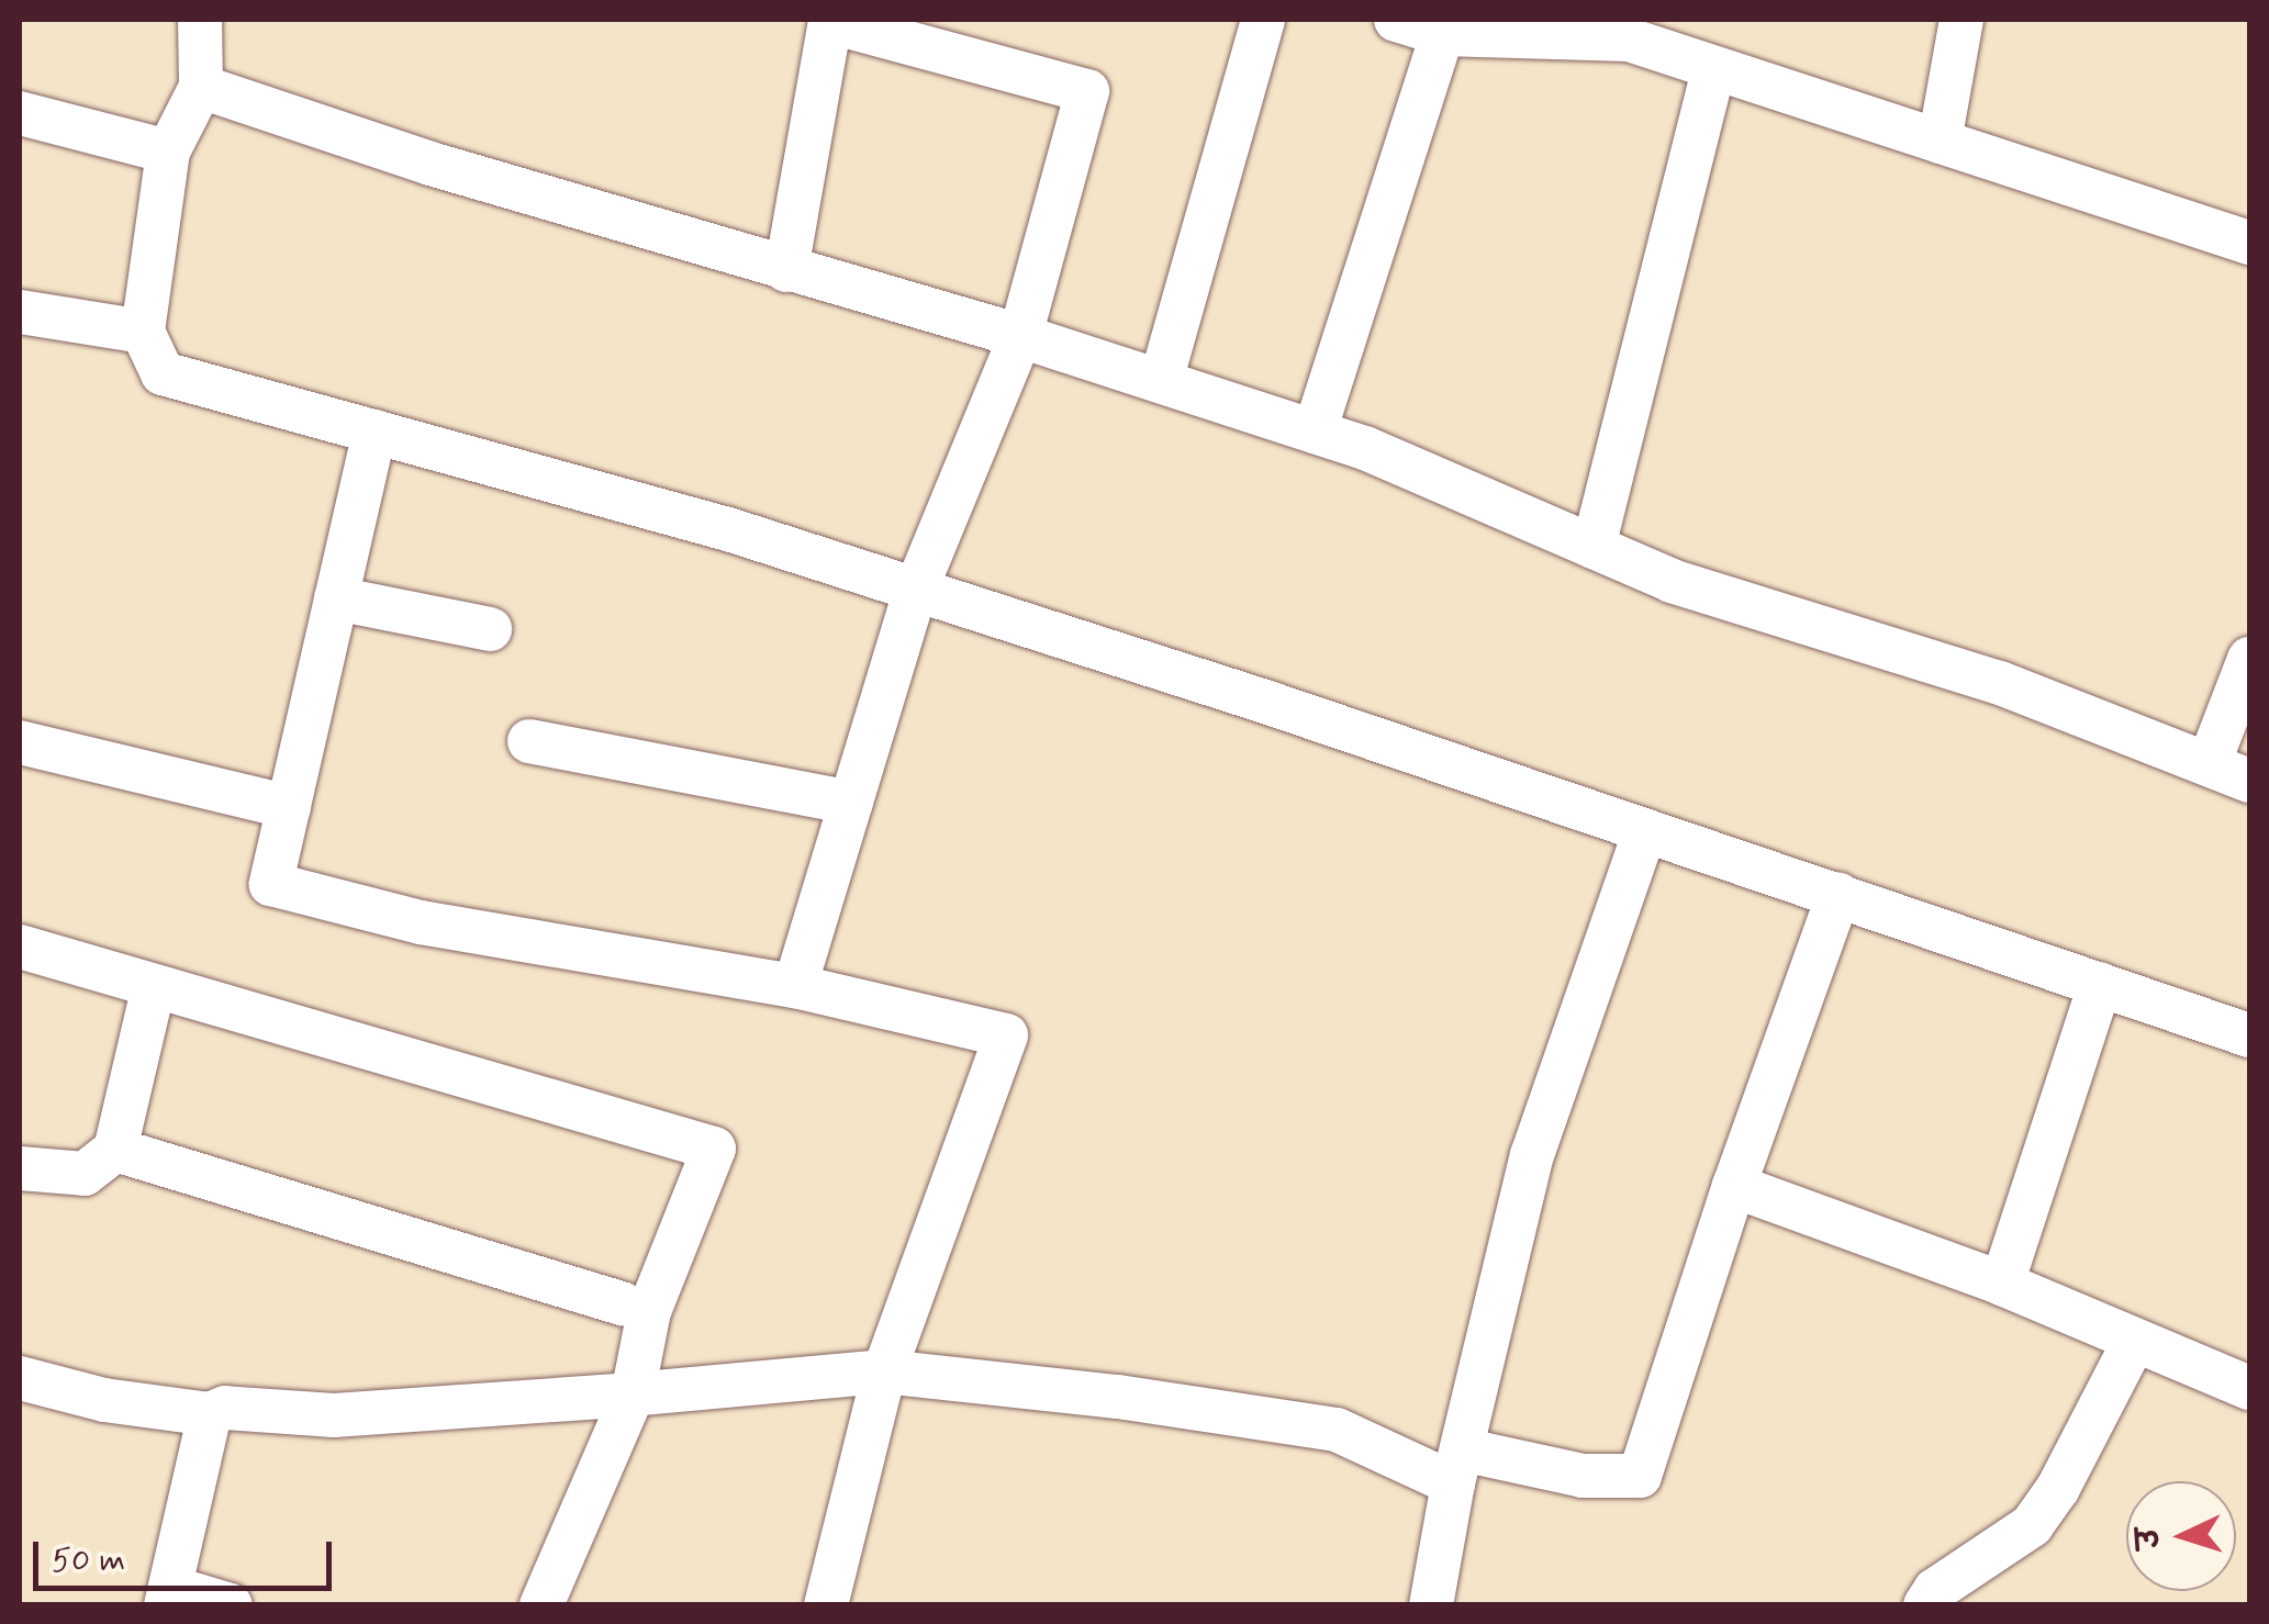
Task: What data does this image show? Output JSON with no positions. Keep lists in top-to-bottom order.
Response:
{
  "scale_bar": "50 m",
  "north": "left"
}
